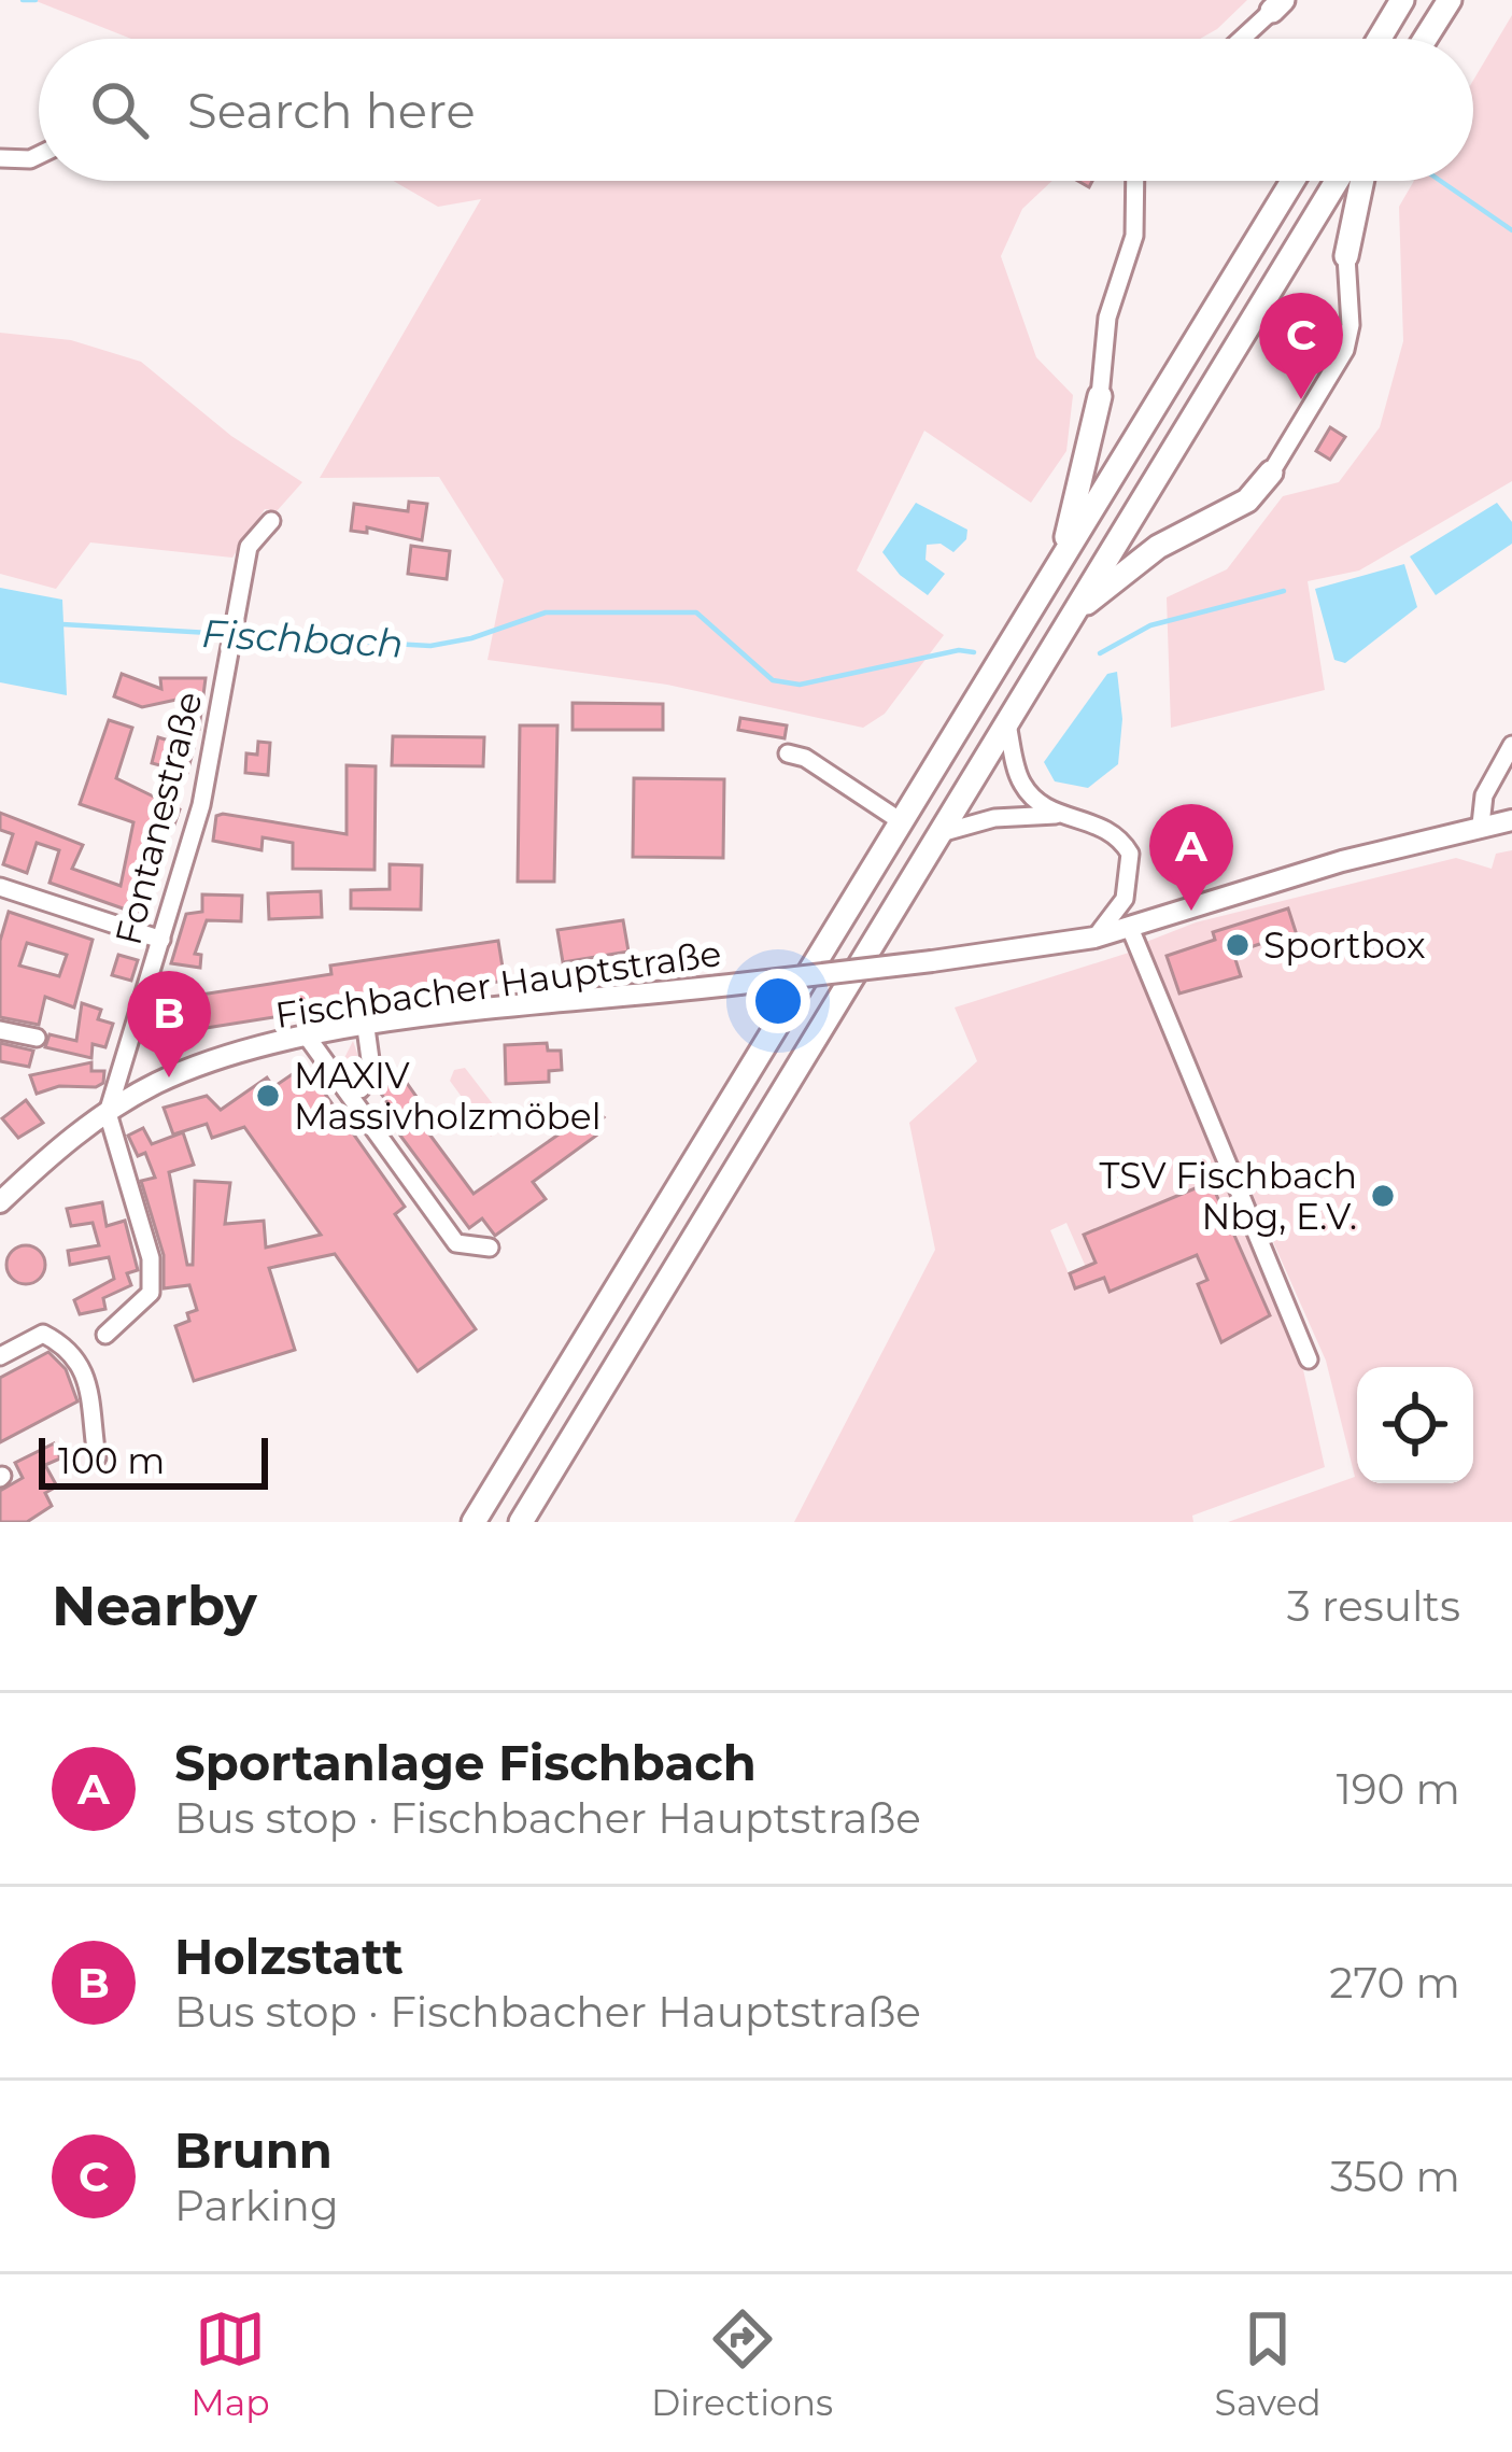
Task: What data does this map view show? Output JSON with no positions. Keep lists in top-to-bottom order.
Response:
{
  "streets": {
    "main road": ["Fischbacher Hauptstraße"],
    "street": ["Fontanestraße"]
  },
  "crossings": [
    ["Fontanestraße", "Fischbacher Hauptstraße"]
  ],
  "water": ["Fischbach"],
  "places": ["Sportbox", "MAXIV Massivholzmöbel", "TSV Fischbach Nbg, E.V."],
  "scale_bar": "100 m",
  "page": {
    "search": "Search here",
    "pins": ["C", "A", "B"],
    "scale": "100 m",
    "heading": ["Nearby", "3 results"],
    "list": [
      {
        "mark": "A",
        "name": "Sportanlage Fischbach",
        "note": "Bus stop · Fischbacher Hauptstraße",
        "value": "190 m"
      },
      {
        "mark": "B",
        "name": "Holzstatt",
        "note": "Bus stop · Fischbacher Hauptstraße",
        "value": "270 m"
      },
      {
        "mark": "C",
        "name": "Brunn",
        "note": "Parking",
        "value": "350 m"
      }
    ],
    "nav": ["Map", "Directions", "Saved"]
  }
}
